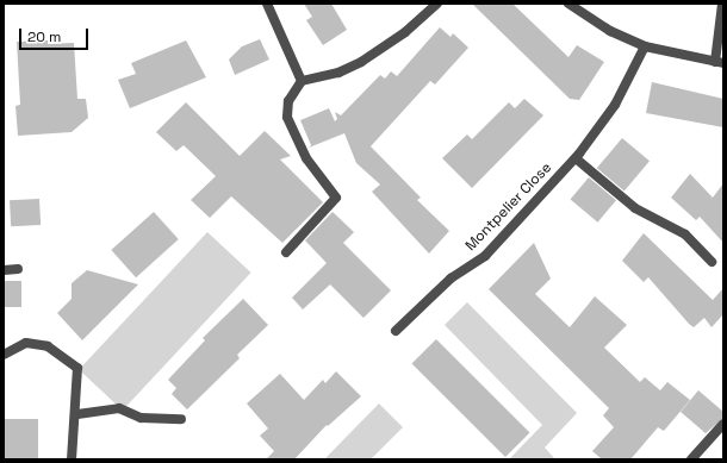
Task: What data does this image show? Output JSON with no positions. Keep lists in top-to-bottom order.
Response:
{
  "streets": {
    "street": ["Montpelier Close"]
  },
  "scale_bar": "20 m"
}
